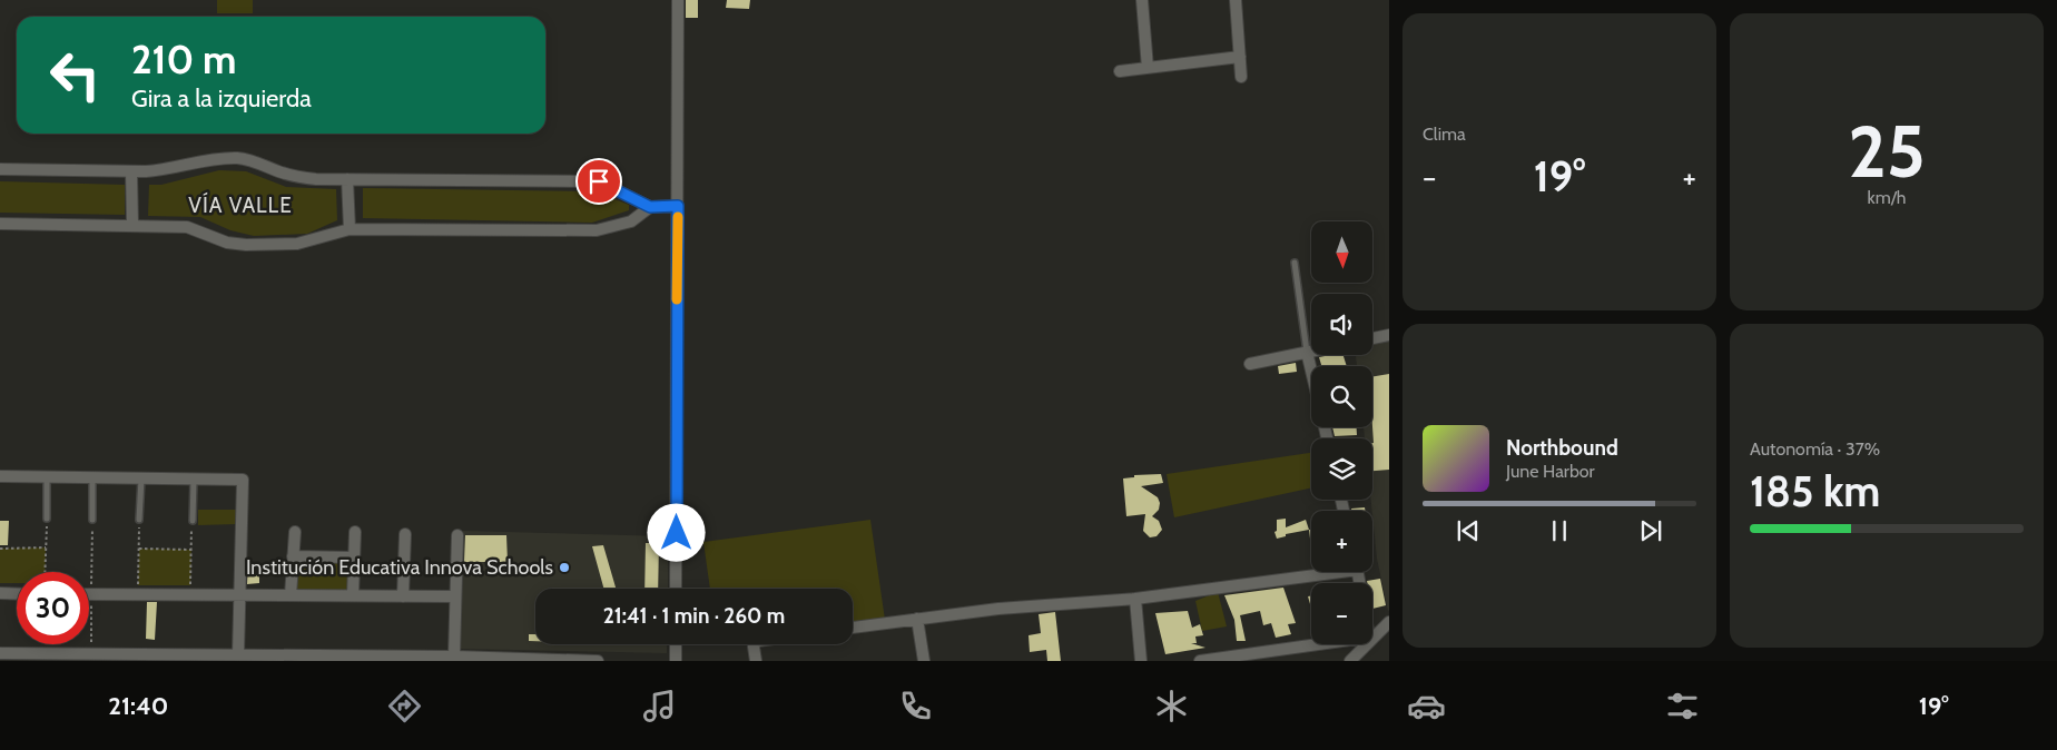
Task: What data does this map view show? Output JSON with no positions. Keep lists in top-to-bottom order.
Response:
{
  "districts": ["VÍA VALLE"],
  "places": ["Institución Educativa Innova Schools"],
  "north": "bottom",
  "page": {
    "tile": [
      "Clima",
      ["25", "km/h"],
      ["Autonomía · 37%", "185 km"]
    ],
    "turn": ["210 m", "Gira a la izquierda"],
    "heat": ["−", "19°", "+"],
    "map_buttons": ["+", "−"],
    "song": ["Northbound", "June Harbor"],
    "limit": "30",
    "trip": "21:41 · 1 min · 260 m",
    "tabs": ["21:40", "19°"]
  }
}
